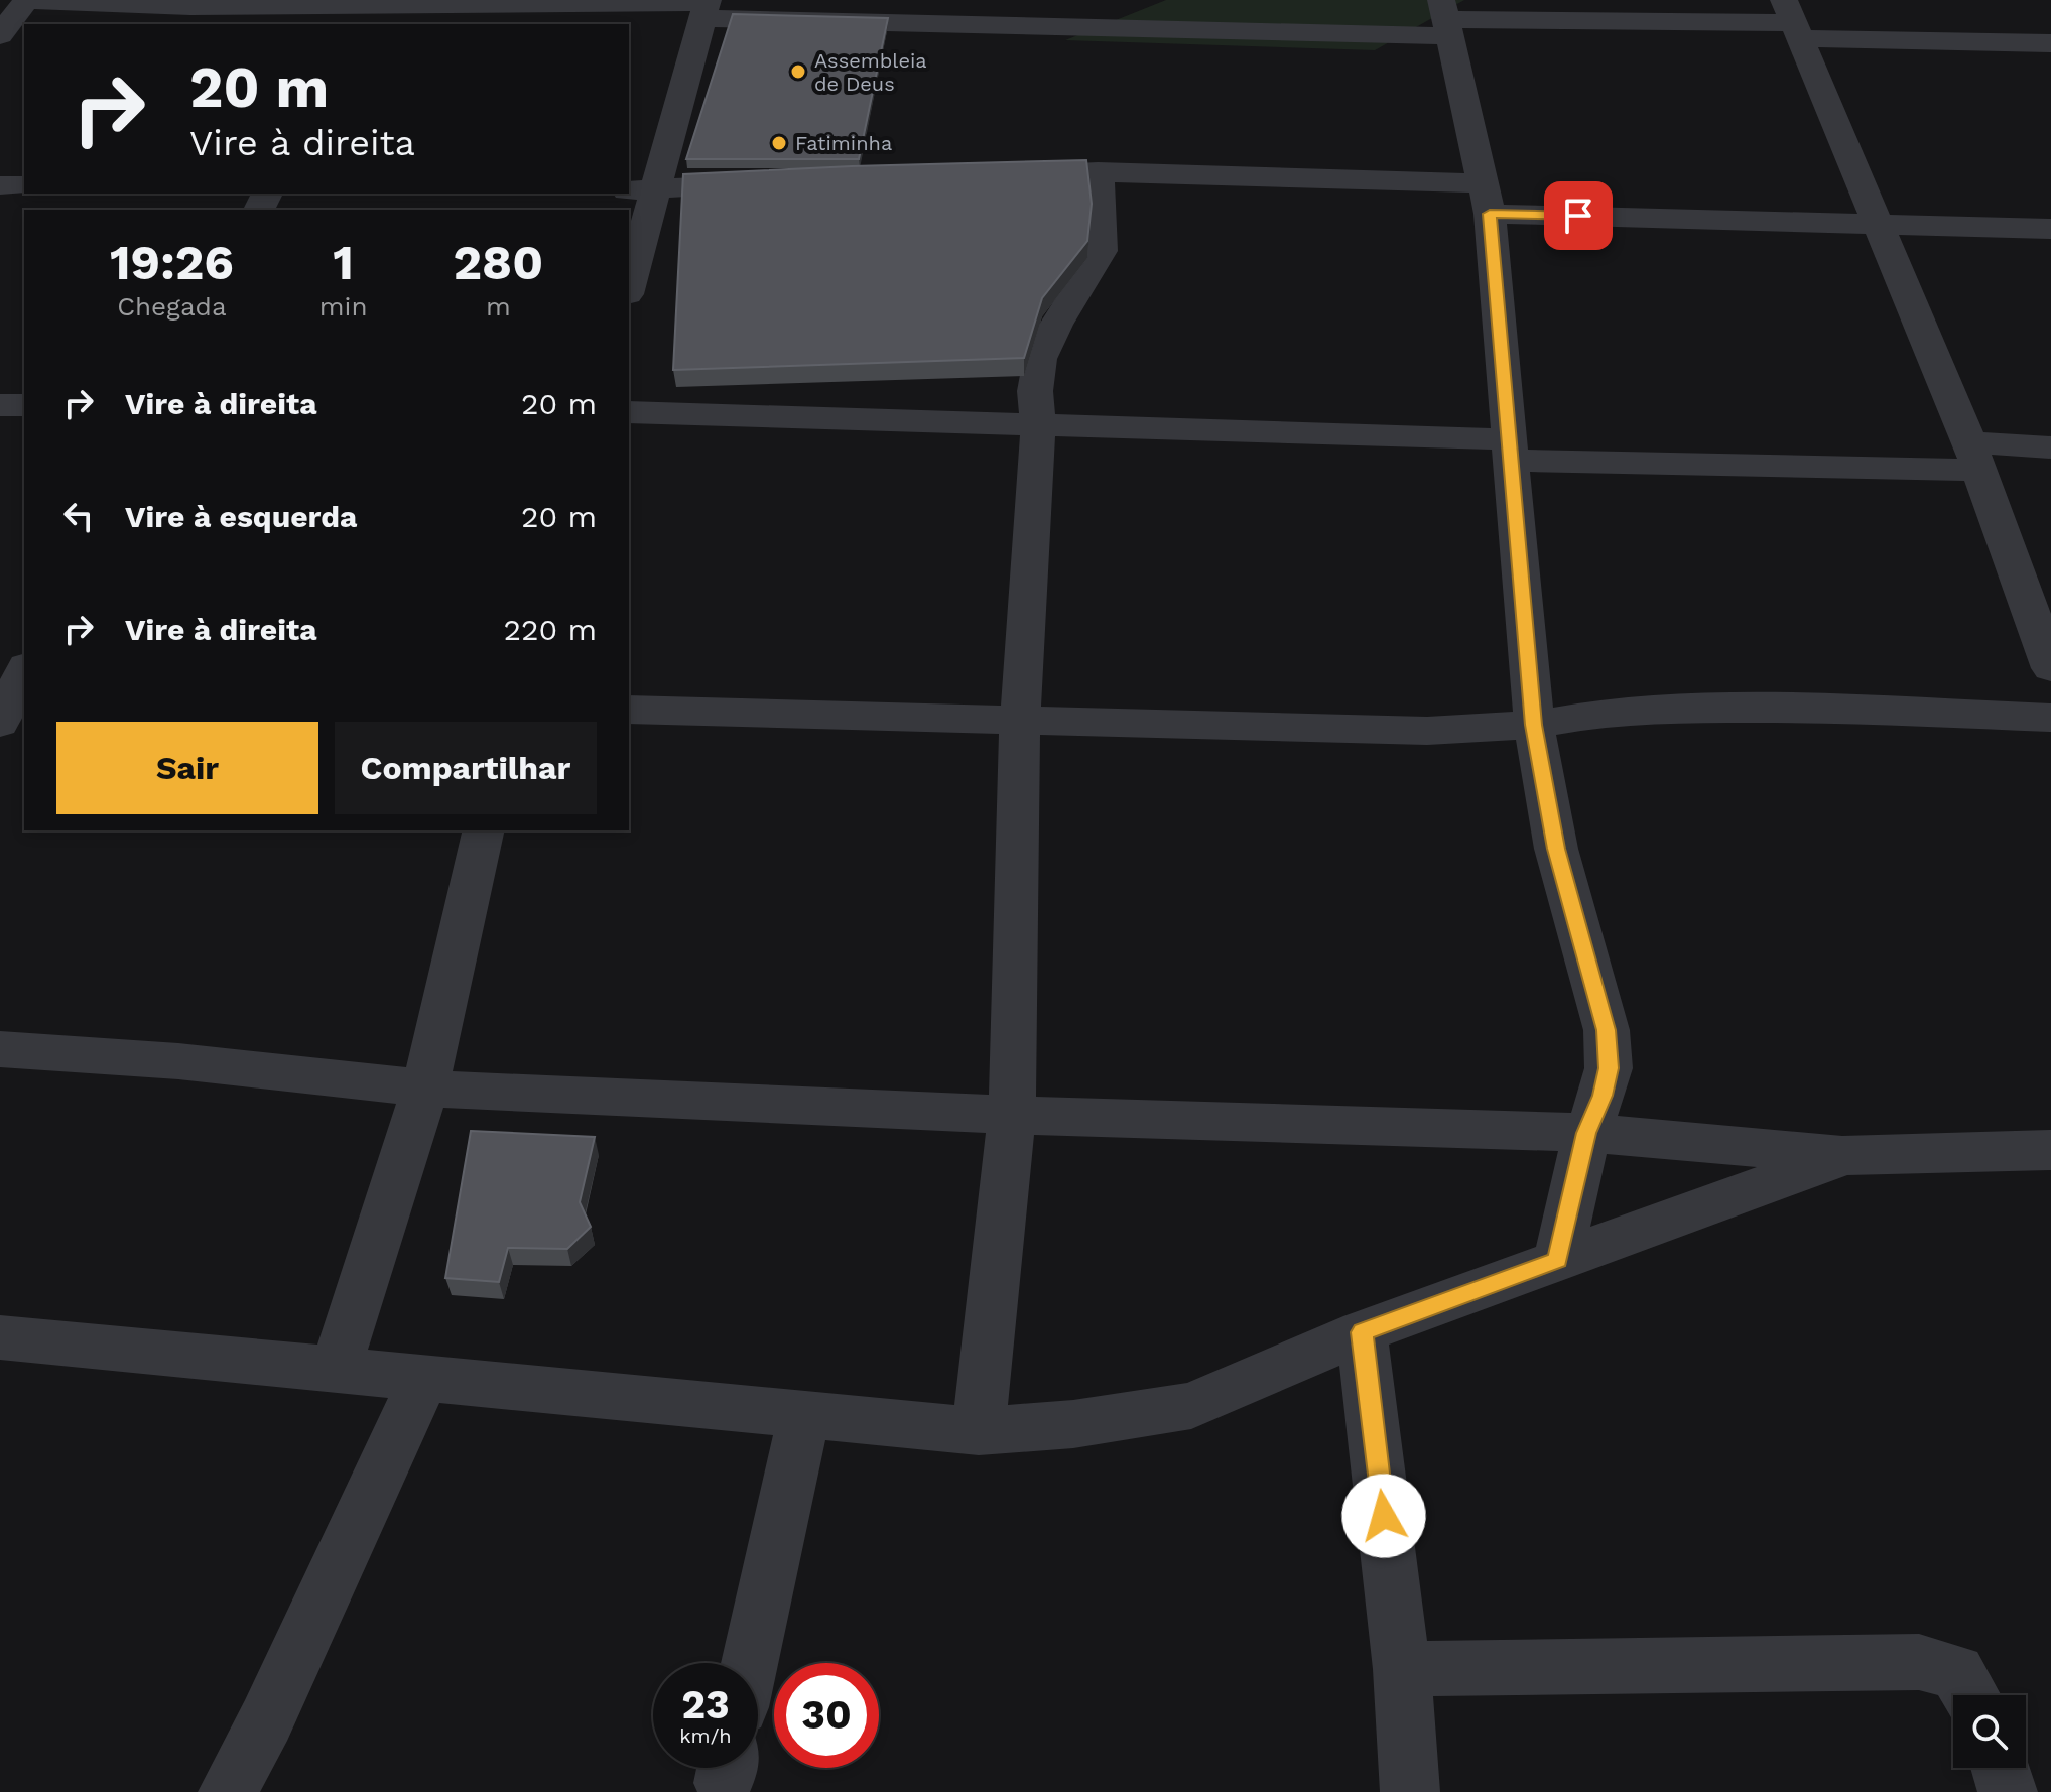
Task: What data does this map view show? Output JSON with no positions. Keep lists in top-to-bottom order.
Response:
{
  "places": ["Assembleia de Deus", "Fatiminha"],
  "page": {
    "turn": ["20 m", "Vire à direita"],
    "eta": [
      "19:26",
      "Chegada",
      "1",
      "min",
      "280",
      "m"
    ],
    "list": [
      {
        "name": "Vire à direita",
        "value": "20 m"
      },
      {
        "name": "Vire à esquerda",
        "value": "20 m"
      },
      {
        "name": "Vire à direita",
        "value": "220 m"
      }
    ],
    "buttons": ["Sair", "Compartilhar"],
    "speed": "23 km/h",
    "limit": "30"
  }
}
